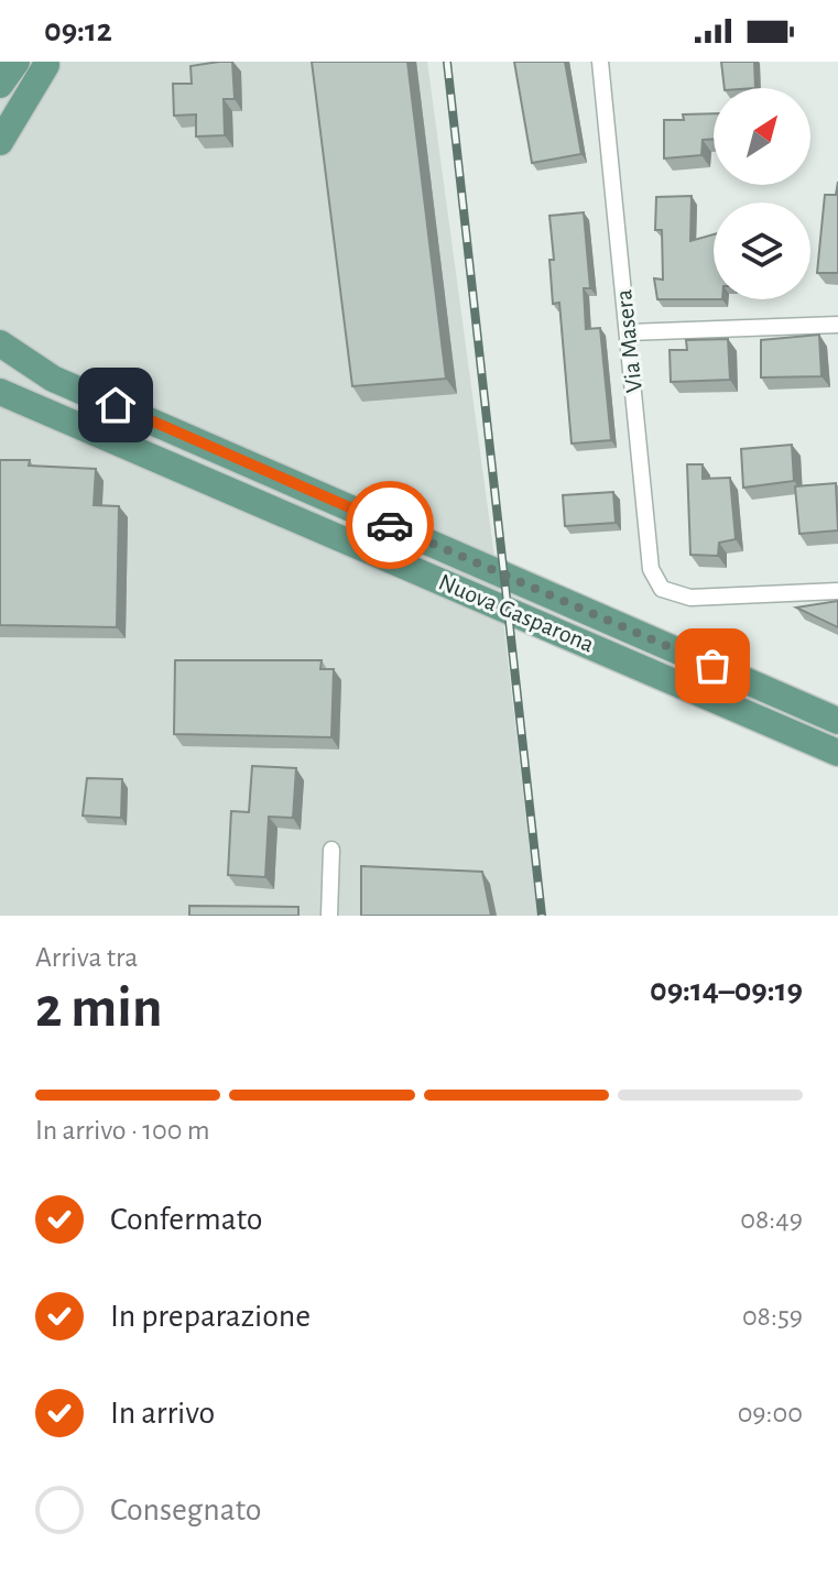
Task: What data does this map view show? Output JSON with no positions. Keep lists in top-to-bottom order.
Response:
{
  "streets": {
    "main road": ["Nuova Gasparona"],
    "street": ["Via Masera"]
  },
  "north": "top right",
  "page": {
    "status": "09:12",
    "heading": ["2 min", "Arriva tra", "09:14–09:19"],
    "bar": "In arrivo · 100 m",
    "list": [
      ["Confermato", "08:49"],
      ["In preparazione", "08:59"],
      ["In arrivo", "09:00"],
      "Consegnato"
    ]
  }
}
